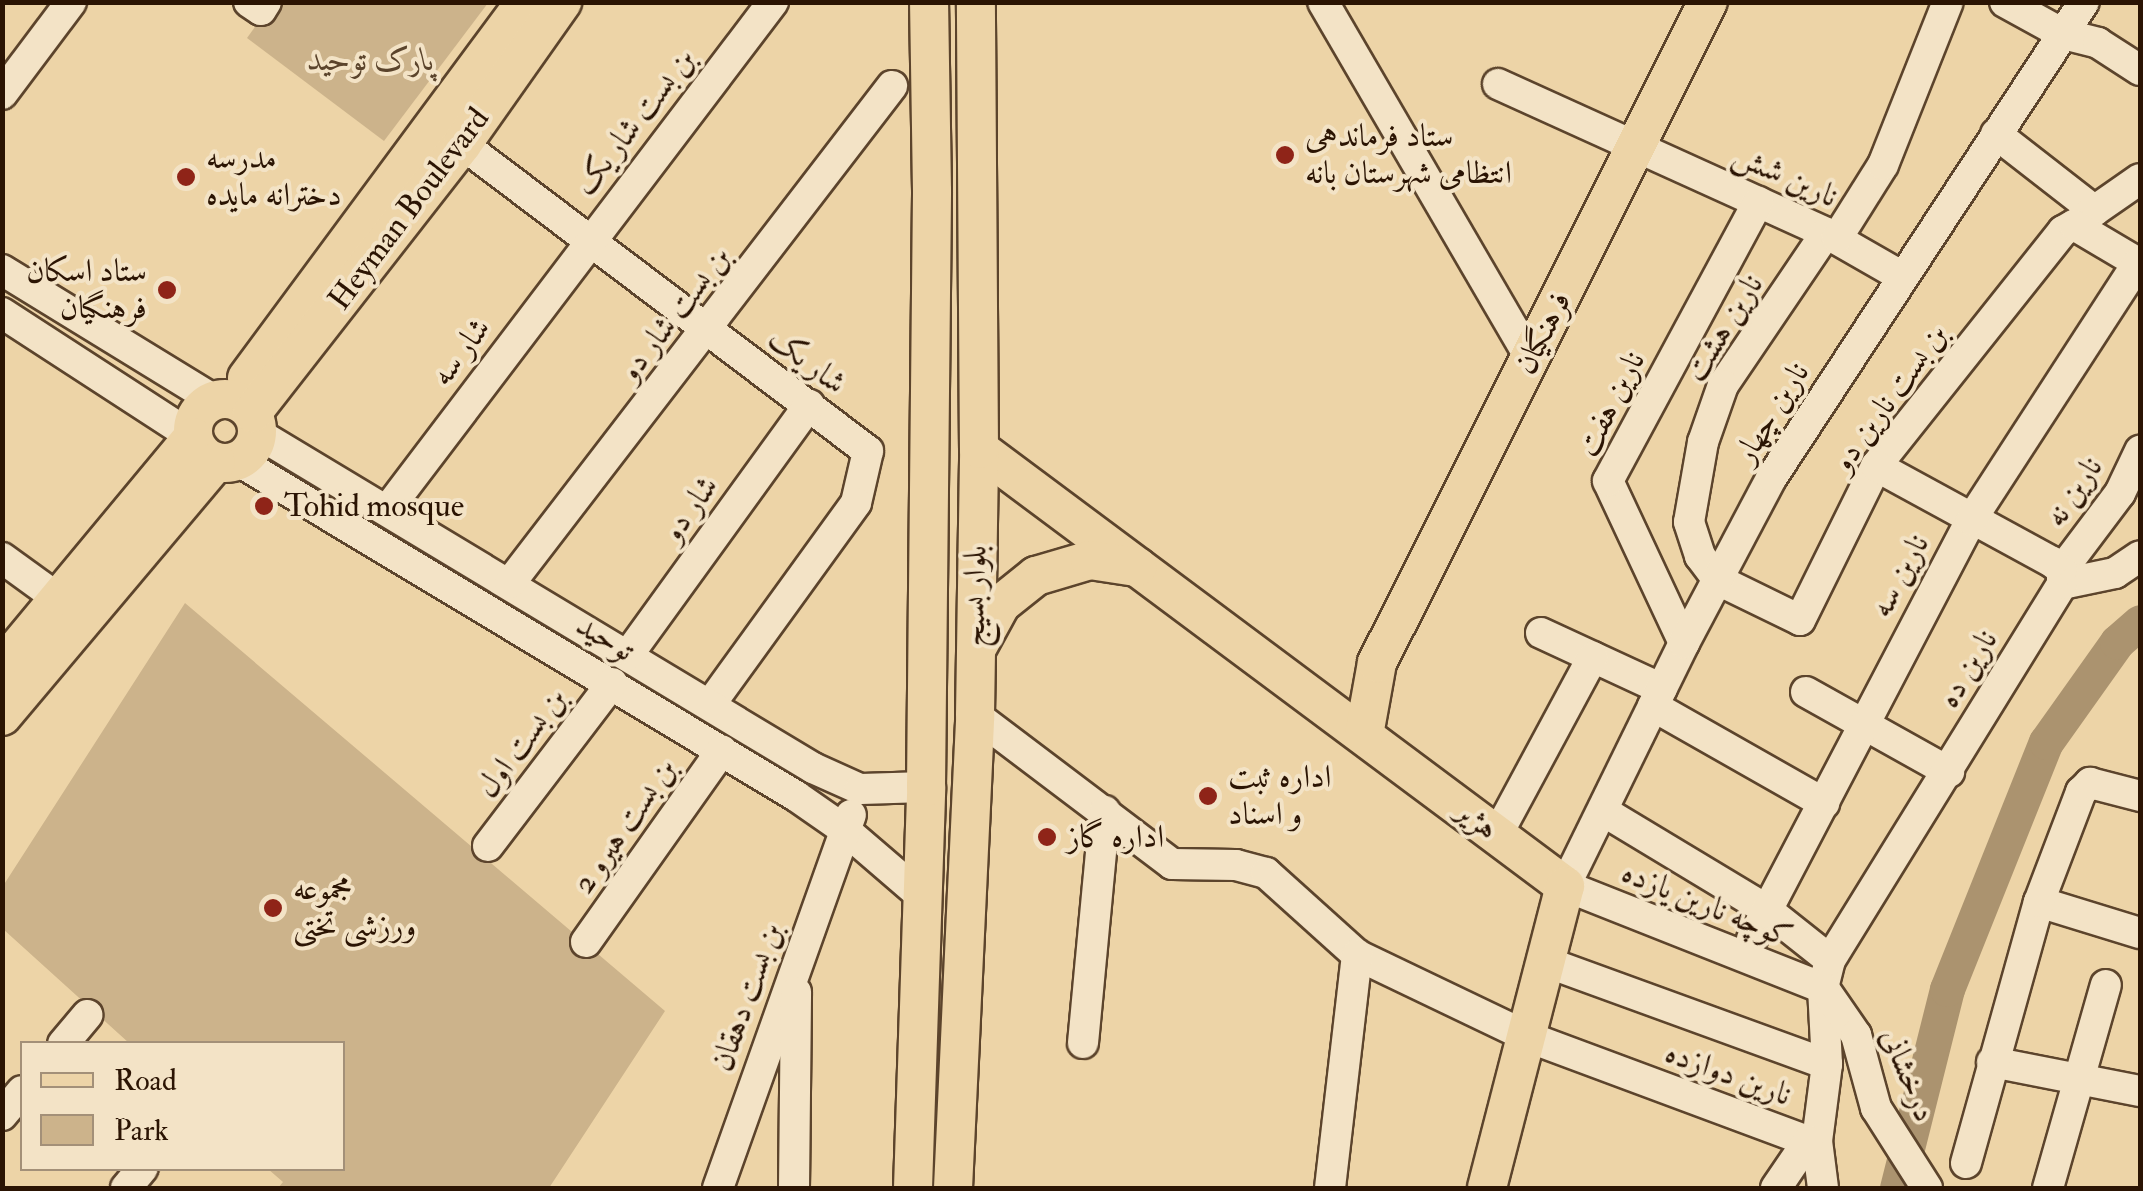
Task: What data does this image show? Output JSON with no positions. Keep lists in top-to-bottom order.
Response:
{
  "streets": {
    "main road": [
      "Heyman Boulevard",
      "فرهنگیان",
      "بلوار بسیج",
      "هژیر"
    ],
    "street": [
      "بن بست شار یک",
      "نارین شش",
      "بن بست شار دو",
      "نارین هشت",
      "شار سه",
      "شار یک",
      "بن بست نارین دو",
      "نارین هفت",
      "نارین چهار",
      "نارین نه",
      "شار دو",
      "نارین سه",
      "توحید",
      "نارین ده",
      "بن بست اول",
      "بن بست هیرو 2",
      "کوچه نارین یازده",
      "بن بست دهقان",
      "نارین دوازده",
      "درخشانی"
    ]
  },
  "crossings": [
    ["بن بست شار یک", "شار سه"],
    ["بن بست شار یک", "شار یک"],
    ["نارین شش", "نارین هشت"],
    ["نارین شش", "فرهنگیان"],
    ["نارین شش", "نارین هفت"],
    ["نارین شش", "نارین چهار"],
    ["Heyman Boulevard", "شار یک"],
    ["Heyman Boulevard", "توحید"],
    ["بن بست شار دو", "شار یک"],
    ["بن بست شار دو", "توحید"],
    ["نارین هشت", "بن بست نارین دو"],
    ["نارین هشت", "نارین چهار"],
    ["فرهنگیان", "هژیر"],
    ["شار سه", "شار یک"],
    ["شار سه", "توحید"],
    ["شار یک", "شار دو"],
    ["شار یک", "توحید"],
    ["بن بست نارین دو", "نارین چهار"],
    ["نارین هفت", "نارین چهار"],
    ["نارین چهار", "هژیر"],
    ["نارین چهار", "کوچه نارین یازده"],
    ["نارین چهار", "درخشانی"],
    ["نارین نه", "نارین ده"],
    ["شار دو", "توحید"],
    ["نارین سه", "درخشانی"],
    ["بلوار بسیج", "توحید"],
    ["بلوار بسیج", "هژیر"],
    ["بلوار بسیج", "نارین دوازده"],
    ["توحید", "بن بست اول"],
    ["توحید", "بن بست هیرو 2"],
    ["توحید", "بن بست دهقان"],
    ["نارین ده", "کوچه نارین یازده"],
    ["نارین ده", "نارین دوازده"],
    ["نارین ده", "درخشانی"],
    ["هژیر", "کوچه نارین یازده"],
    ["کوچه نارین یازده", "نارین دوازده"],
    ["کوچه نارین یازده", "درخشانی"],
    ["نارین دوازده", "درخشانی"]
  ],
  "parks": ["پارک توحید"],
  "places": [
    "ستاد فرماندهی انتظامی شهرستان بانه",
    "مدرسه دخترانه مایده",
    "ستاد اسکان فرهنگیان",
    "Tohid mosque",
    "اداره ثبت و اسناد",
    "اداره گاز",
    "مجموعه ورزشی تختی"
  ],
  "legend": ["Road", "Park"]
}
